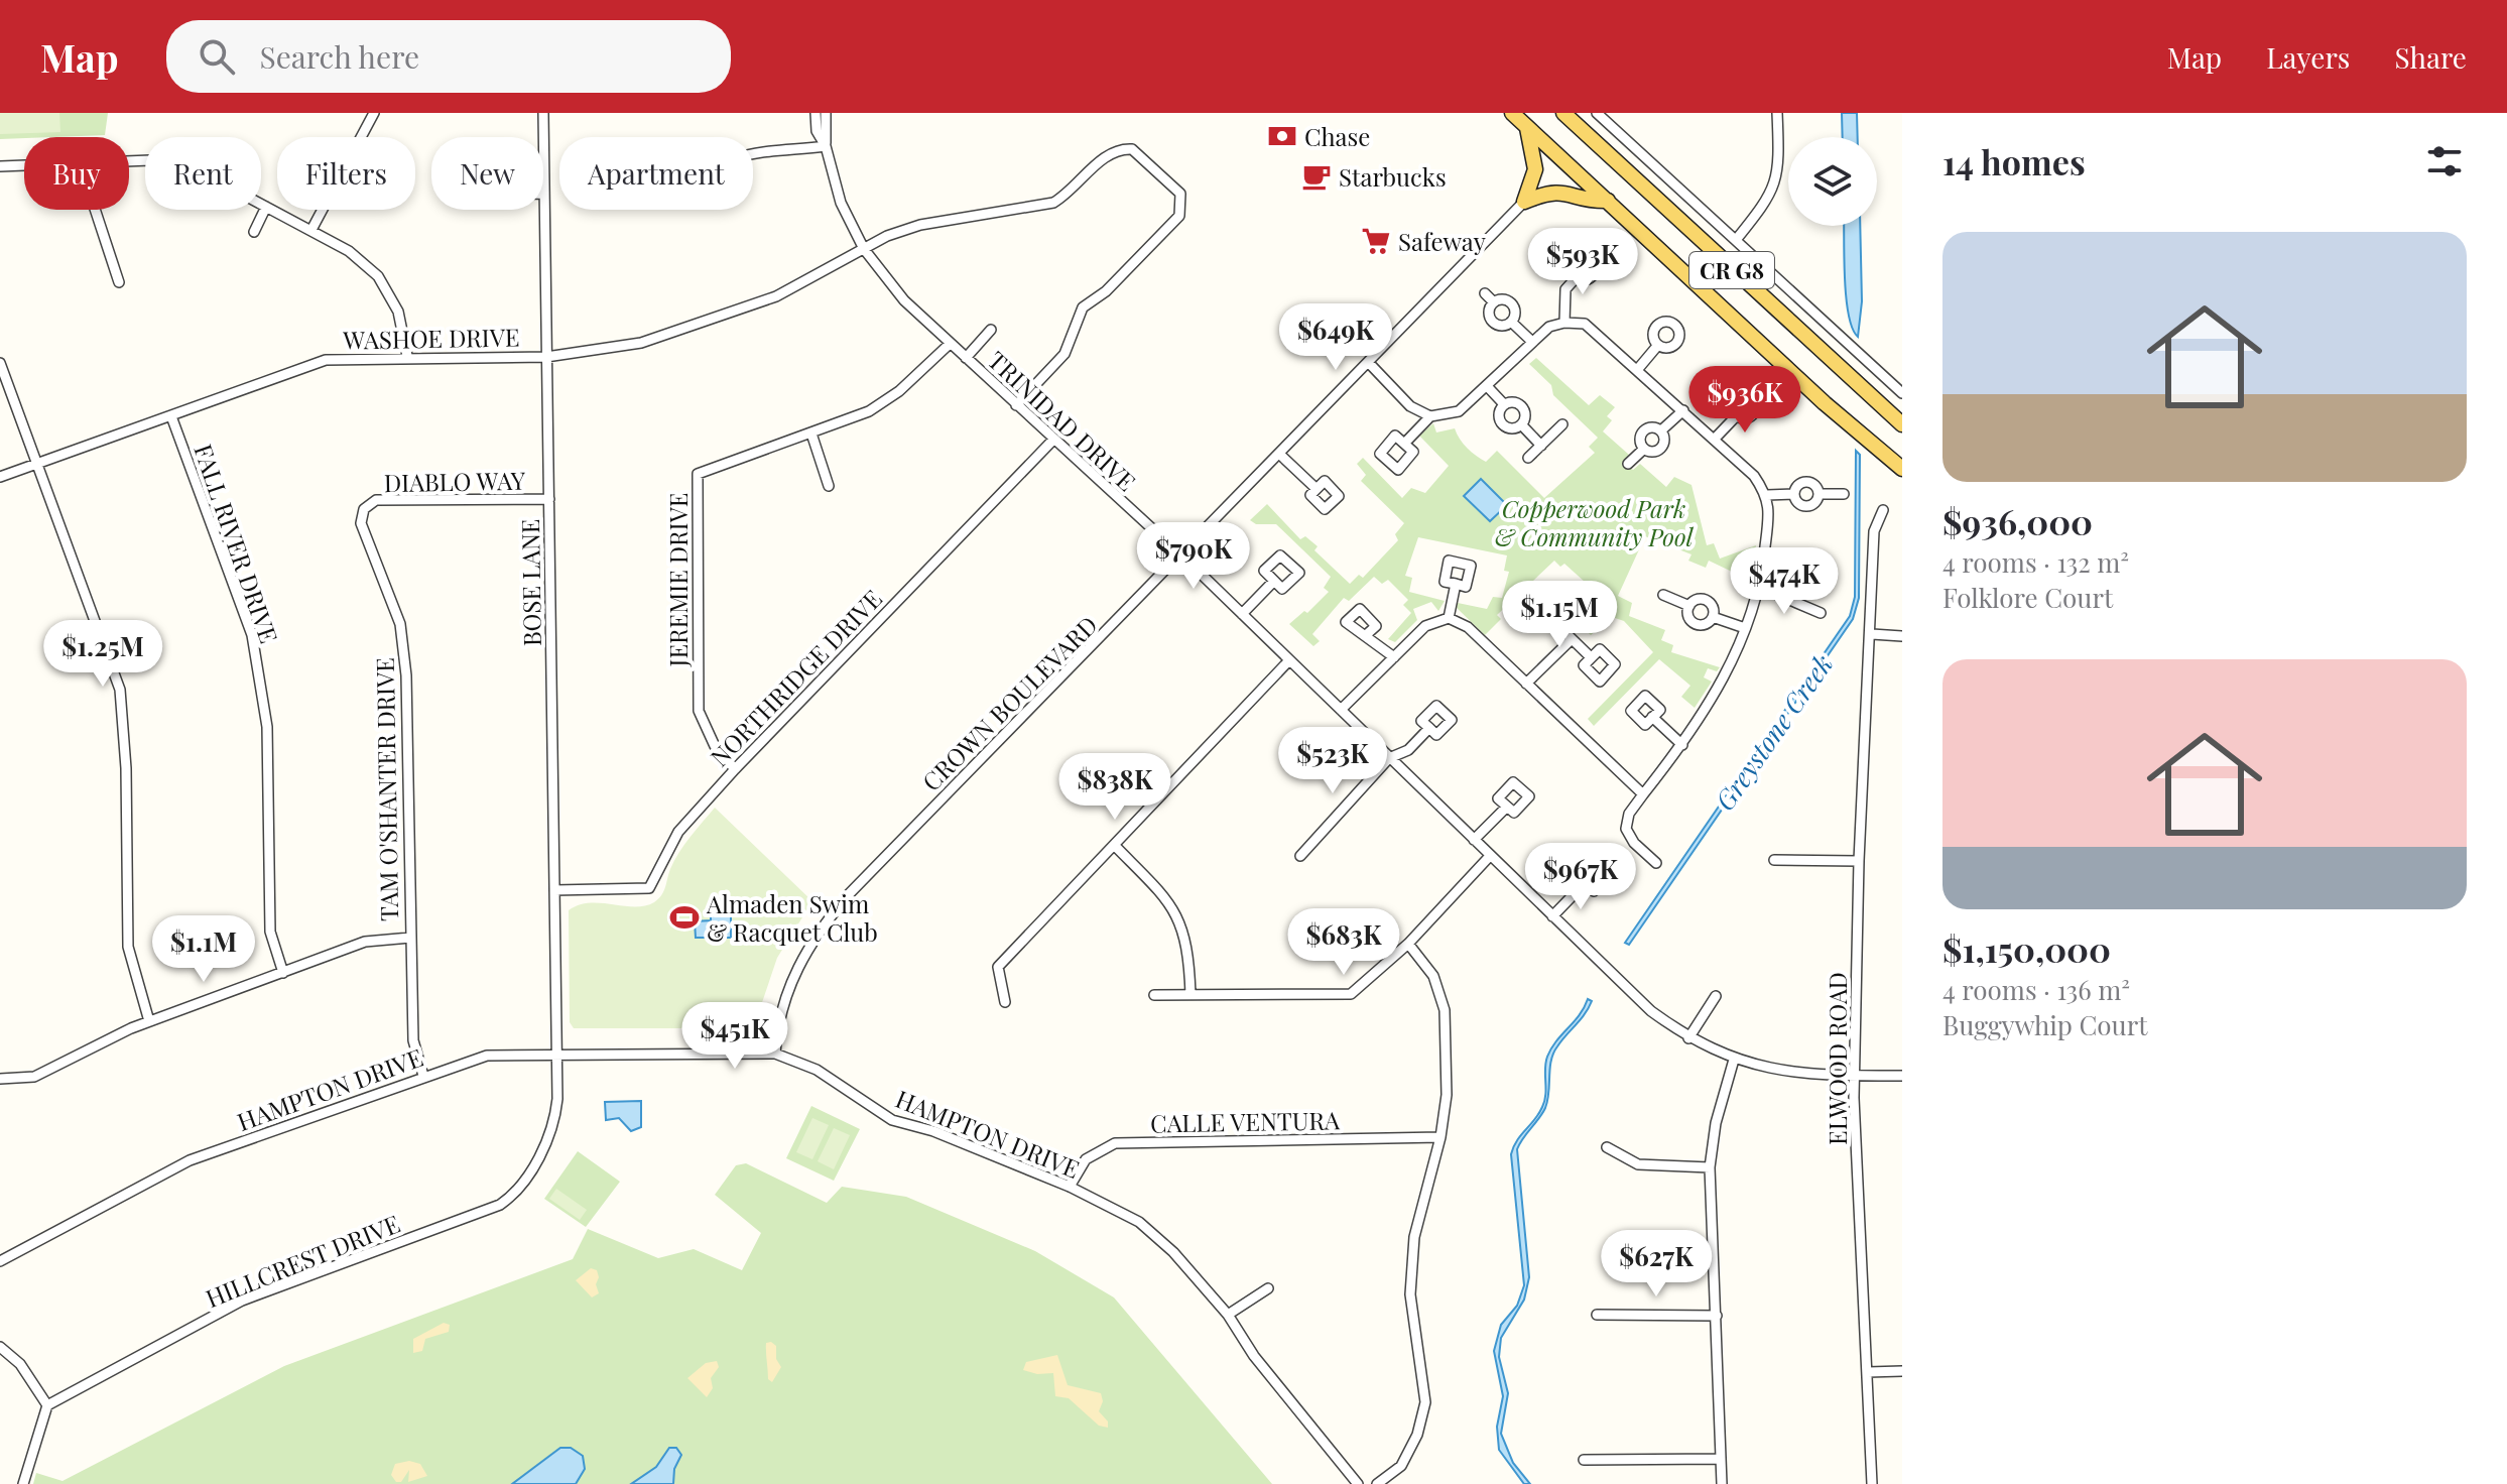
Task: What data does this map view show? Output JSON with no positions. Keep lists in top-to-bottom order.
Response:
{
  "streets": {
    "main road": ["CR G8"],
    "street": [
      "WASHOE DRIVE",
      "TRINIDAD DRIVE",
      "DIABLO WAY",
      "FALL RIVER DRIVE",
      "JEREMIE DRIVE",
      "BOSE LANE",
      "NORTHRIDGE DRIVE",
      "CROWN BOULEVARD",
      "TAM O'SHANTER DRIVE",
      "ELWOOD ROAD",
      "HAMPTON DRIVE",
      "CALLE VENTURA",
      "HILLCREST DRIVE"
    ]
  },
  "crossings": [
    ["WASHOE DRIVE", "TRINIDAD DRIVE"],
    ["WASHOE DRIVE", "FALL RIVER DRIVE"],
    ["WASHOE DRIVE", "BOSE LANE"],
    ["TRINIDAD DRIVE", "JEREMIE DRIVE"],
    ["TRINIDAD DRIVE", "NORTHRIDGE DRIVE"],
    ["TRINIDAD DRIVE", "CROWN BOULEVARD"],
    ["TRINIDAD DRIVE", "ELWOOD ROAD"],
    ["DIABLO WAY", "BOSE LANE"],
    ["DIABLO WAY", "TAM O'SHANTER DRIVE"],
    ["JEREMIE DRIVE", "NORTHRIDGE DRIVE"],
    ["BOSE LANE", "NORTHRIDGE DRIVE"],
    ["BOSE LANE", "HAMPTON DRIVE"],
    ["BOSE LANE", "HILLCREST DRIVE"],
    ["CROWN BOULEVARD", "HAMPTON DRIVE"],
    ["TAM O'SHANTER DRIVE", "HAMPTON DRIVE"],
    ["HAMPTON DRIVE", "CALLE VENTURA"],
    ["HAMPTON DRIVE", "HILLCREST DRIVE"]
  ],
  "water": ["Greystone Creek"],
  "parks": ["Copperwood Park & Community Pool"],
  "places": {
    "bank": ["Chase"],
    "cafe": ["Starbucks"],
    "supermarket": ["Safeway"],
    "sports": ["Almaden Swim & Racquet Club"]
  },
  "page": {
    "header": "Map",
    "search": "Search here",
    "nav": ["Map", "Layers", "Share"],
    "heading": "14 homes",
    "chip": [
      "Buy",
      "Rent",
      "Filters",
      "New",
      "Apartment"
    ],
    "list": [
      {
        "name": "$936,000",
        "note": "4 rooms · 132 m² · Folklore Court"
      },
      {
        "name": "$1,150,000",
        "note": "4 rooms · 136 m² · Buggywhip Court"
      }
    ],
    "price": [
      "$593K",
      "$649K",
      "$936K",
      "$790K",
      "$474K",
      "$1.15M",
      "$1.25M",
      "$523K",
      "$838K",
      "$967K",
      "$683K",
      "$1.1M",
      "$451K",
      "$627K"
    ]
  }
}
